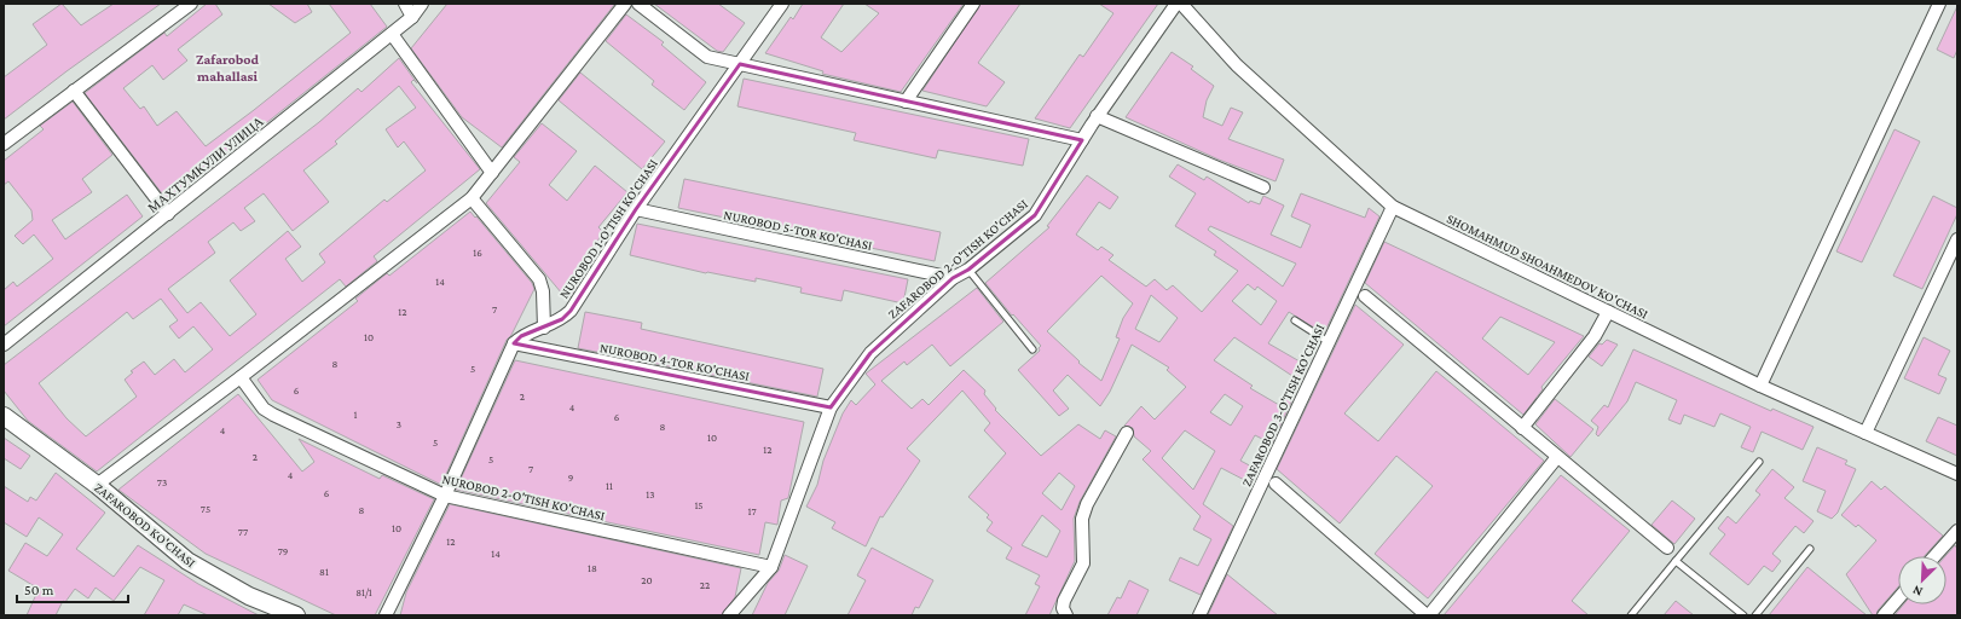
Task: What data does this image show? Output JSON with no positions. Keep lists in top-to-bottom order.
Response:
{
  "streets": {
    "street": [
      "МАХТУМКУЛИ УЛИЦА",
      "NUROBOD 1-O'TISH KO'CHASI",
      "NUROBOD 5-TOR KO'CHASI",
      "ZAFAROBOD 2-O'TISH KO'CHASI",
      "SHOMAHMUD SHOAHMEDOV KO'CHASI",
      "NUROBOD 4-TOR KO'CHASI",
      "ZAFAROBOD 3-O'TISH KO'CHASI",
      "NUROBOD 2-O'TISH KO'CHASI",
      "ZAFAROBOD KO'CHASI"
    ]
  },
  "crossings": [
    ["NUROBOD 1-O'TISH KO'CHASI", "NUROBOD 5-TOR KO'CHASI"],
    ["NUROBOD 1-O'TISH KO'CHASI", "NUROBOD 4-TOR KO'CHASI"],
    ["NUROBOD 5-TOR KO'CHASI", "ZAFAROBOD 2-O'TISH KO'CHASI"],
    ["ZAFAROBOD 2-O'TISH KO'CHASI", "NUROBOD 4-TOR KO'CHASI"],
    ["ZAFAROBOD 2-O'TISH KO'CHASI", "NUROBOD 2-O'TISH KO'CHASI"],
    ["SHOMAHMUD SHOAHMEDOV KO'CHASI", "ZAFAROBOD 3-O'TISH KO'CHASI"]
  ],
  "districts": ["Zafarobod mahallasi"],
  "house_numbers": [
    "16",
    "14",
    "7",
    "12",
    "10",
    "8",
    "5",
    "6",
    "2",
    "4",
    "1",
    "6",
    "3",
    "8",
    "4",
    "10",
    "5",
    "12",
    "2",
    "5",
    "7",
    "4",
    "9",
    "73",
    "11",
    "6",
    "13",
    "15",
    "75",
    "8",
    "17",
    "10",
    "77",
    "12",
    "79",
    "14",
    "18",
    "81",
    "20",
    "22",
    "81/1"
  ],
  "scale_bar": "50 m",
  "north": "bottom left"
}
